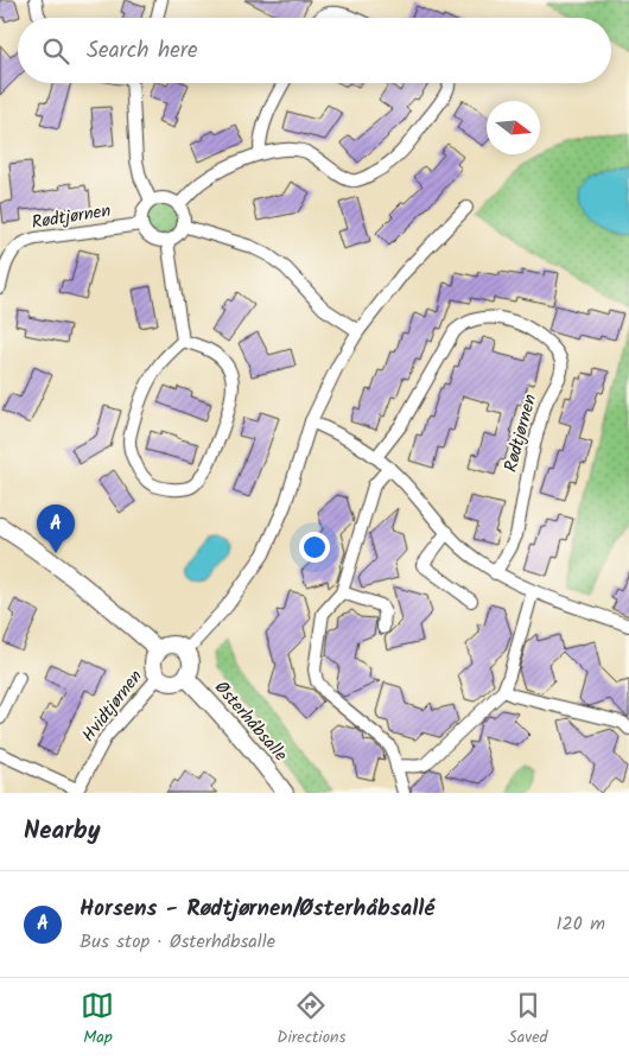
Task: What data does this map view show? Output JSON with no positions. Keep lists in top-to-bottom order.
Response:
{
  "streets": {
    "street": ["Rødtjørnen", "Hvidtjørnen", "Østerhåbsalle"]
  },
  "crossings": [
    ["Hvidtjørnen", "Østerhåbsalle"]
  ],
  "north": "right",
  "page": {
    "search": "Search here",
    "pins": "A",
    "heading": "Nearby",
    "list": [
      {
        "mark": "A",
        "name": "Horsens - Rødtjørnen/Østerhåbsallé",
        "note": "Bus stop · Østerhåbsalle",
        "value": "120 m"
      }
    ],
    "nav": ["Map", "Directions", "Saved"]
  }
}
